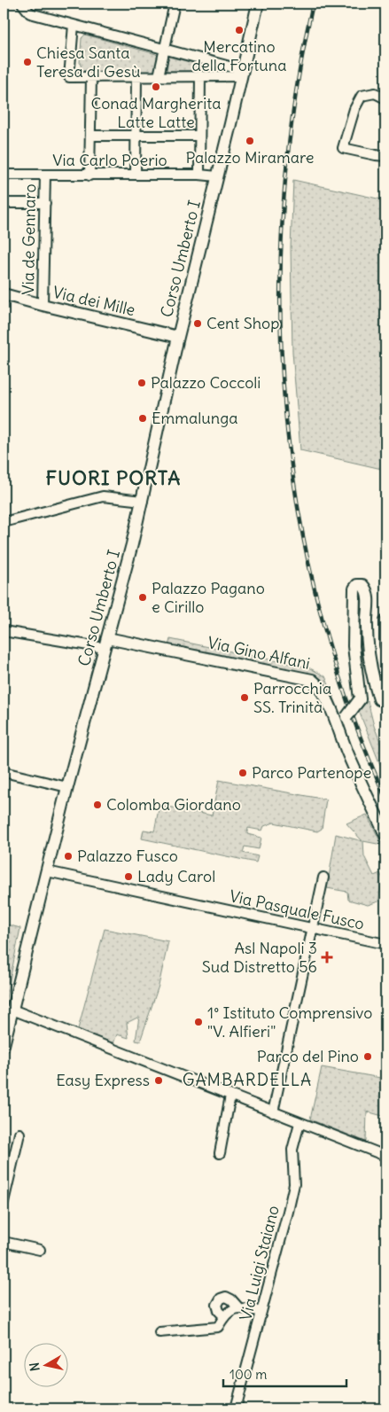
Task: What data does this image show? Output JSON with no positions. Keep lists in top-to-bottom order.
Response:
{
  "streets": {
    "street": [
      "Via Carlo Poerio",
      "Via de Gennaro",
      "Corso Umberto I",
      "Via dei Mille",
      "Via Gino Alfani",
      "Via Pasquale Fusco",
      "Via Luigi Staiano"
    ]
  },
  "crossings": [
    ["Via Carlo Poerio", "Via de Gennaro"],
    ["Via Carlo Poerio", "Corso Umberto I"],
    ["Via de Gennaro", "Via dei Mille"],
    ["Corso Umberto I", "Via dei Mille"],
    ["Corso Umberto I", "Via Gino Alfani"],
    ["Corso Umberto I", "Via Pasquale Fusco"]
  ],
  "districts": ["FUORI PORTA", "GAMBARDELLA"],
  "places": {
    "other": [
      "Mercatino della Fortuna",
      "Chiesa Santa Teresa di Gesù",
      "Conad Margherita Latte Latte",
      "Palazzo Miramare",
      "Cent Shop",
      "Palazzo Coccoli",
      "Emmalunga",
      "Palazzo Pagano e Cirillo",
      "Parrocchia SS. Trinità",
      "Parco Partenope",
      "Colomba Giordano",
      "Palazzo Fusco",
      "Lady Carol",
      "1° Istituto Comprensivo \"V. Alfieri\"",
      "Parco del Pino",
      "Easy Express"
    ],
    "health": ["Asl Napoli 3 Sud Distretto 56"]
  },
  "scale_bar": "100 m",
  "north": "left"
}
